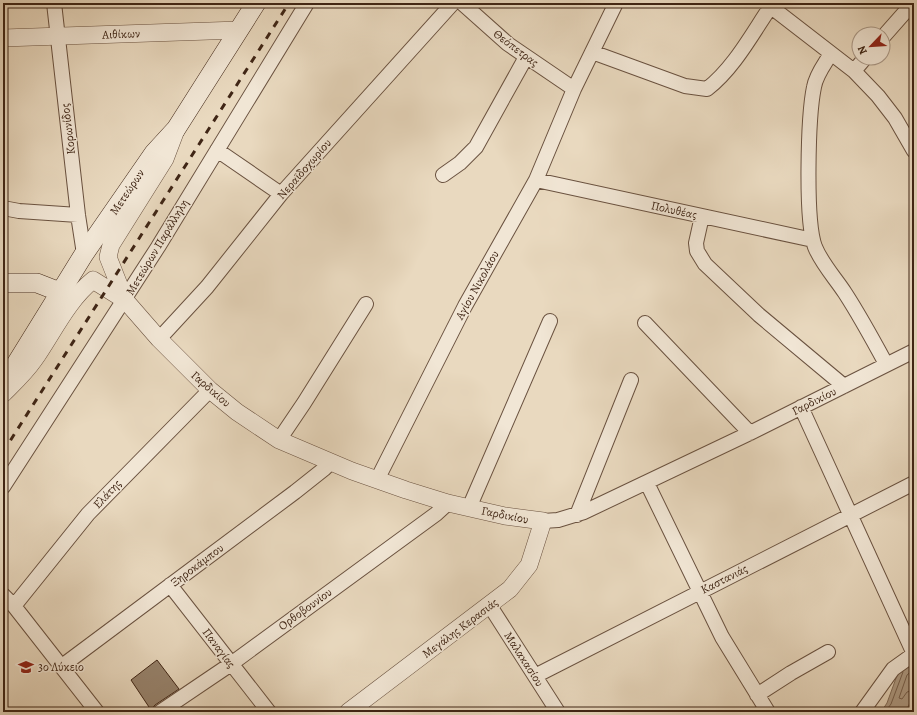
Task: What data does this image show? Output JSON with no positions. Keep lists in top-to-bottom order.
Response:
{
  "streets": {
    "main road": ["Μετεώρων"],
    "street": [
      "Αιθίκων",
      "Θεόπετρας",
      "Κορωνίδος",
      "Νεραϊδοχωρίου",
      "Πολυθέας",
      "Μετεώρων Παράλληλη",
      "Αγίου Νικολάου",
      "Γαρδικίου",
      "Ελάτης",
      "Ξηροκάμπου",
      "Καστανιάς",
      "Ορθοβουνίου",
      "Μεγάλης Κερασιάς",
      "Παναγίας",
      "Μαλακασίου"
    ]
  },
  "crossings": [
    ["Αιθίκων", "Κορωνίδος"],
    ["Αιθίκων", "Μετεώρων"],
    ["Θεόπετρας", "Αγίου Νικολάου"],
    ["Κορωνίδος", "Μετεώρων"],
    ["Νεραϊδοχωρίου", "Γαρδικίου"],
    ["Πολυθέας", "Αγίου Νικολάου"],
    ["Μετεώρων Παράλληλη", "Γαρδικίου"],
    ["Αγίου Νικολάου", "Γαρδικίου"],
    ["Γαρδικίου", "Ελάτης"],
    ["Γαρδικίου", "Ξηροκάμπου"],
    ["Γαρδικίου", "Ορθοβουνίου"],
    ["Γαρδικίου", "Μεγάλης Κερασιάς"],
    ["Ξηροκάμπου", "Παναγίας"],
    ["Καστανιάς", "Μαλακασίου"],
    ["Ορθοβουνίου", "Παναγίας"],
    ["Μεγάλης Κερασιάς", "Μαλακασίου"]
  ],
  "places": {
    "school or university": ["3ο Λύκειο"]
  },
  "north": "bottom left"
}
